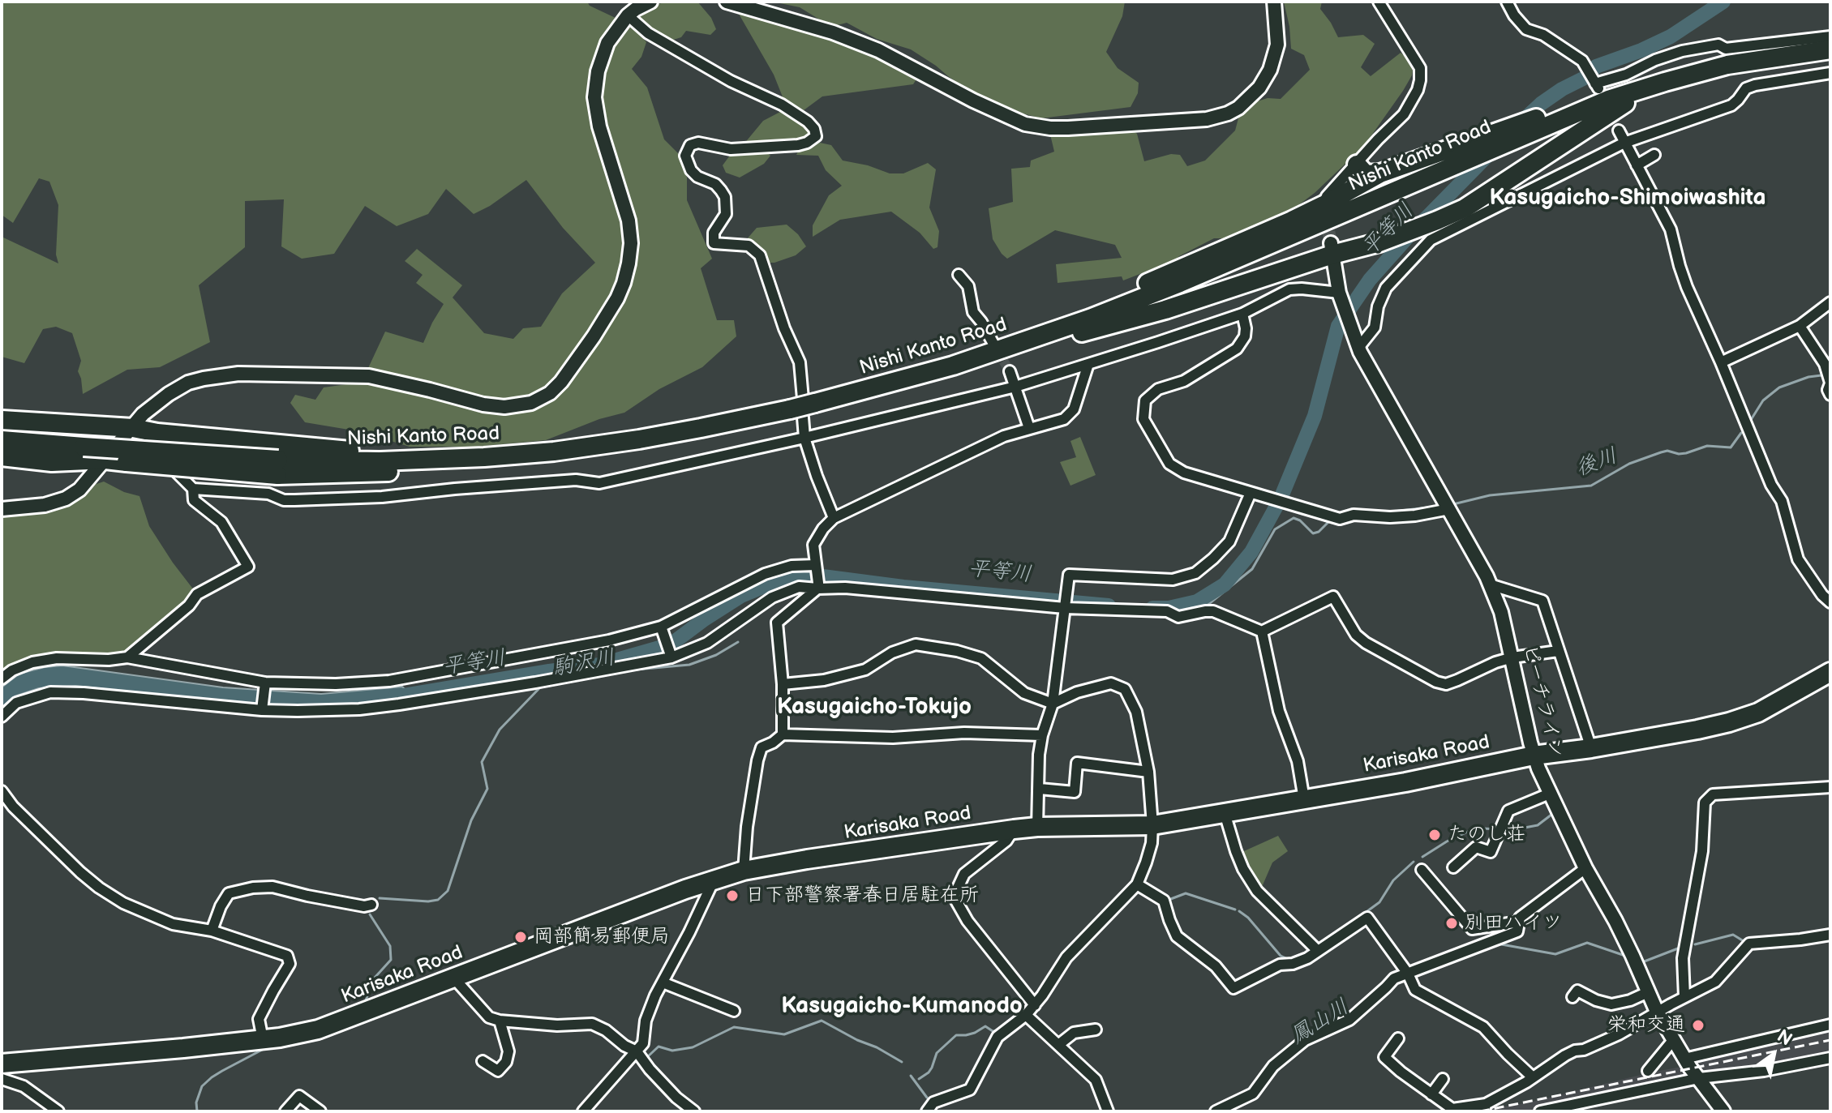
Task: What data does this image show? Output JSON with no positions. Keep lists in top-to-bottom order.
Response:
{
  "streets": {
    "highway": ["Nishi Kanto Road", "Karisaka Road"],
    "street": ["ピーチライン"]
  },
  "crossings": [
    ["ピーチライン", "Karisaka Road"]
  ],
  "districts": ["Kasugaicho-Shimoiwashita", "Kasugaicho-Tokujo", "Kasugaicho-Kumanodo"],
  "water": [
    "平等川",
    "後川",
    "駒沢川",
    "鳳山川"
  ],
  "places": [
    "たのし荘",
    "日下部警察署春日居駐在所",
    "別田ハイツ",
    "岡部簡易郵便局",
    "栄和交通"
  ],
  "north": "top right"
}
